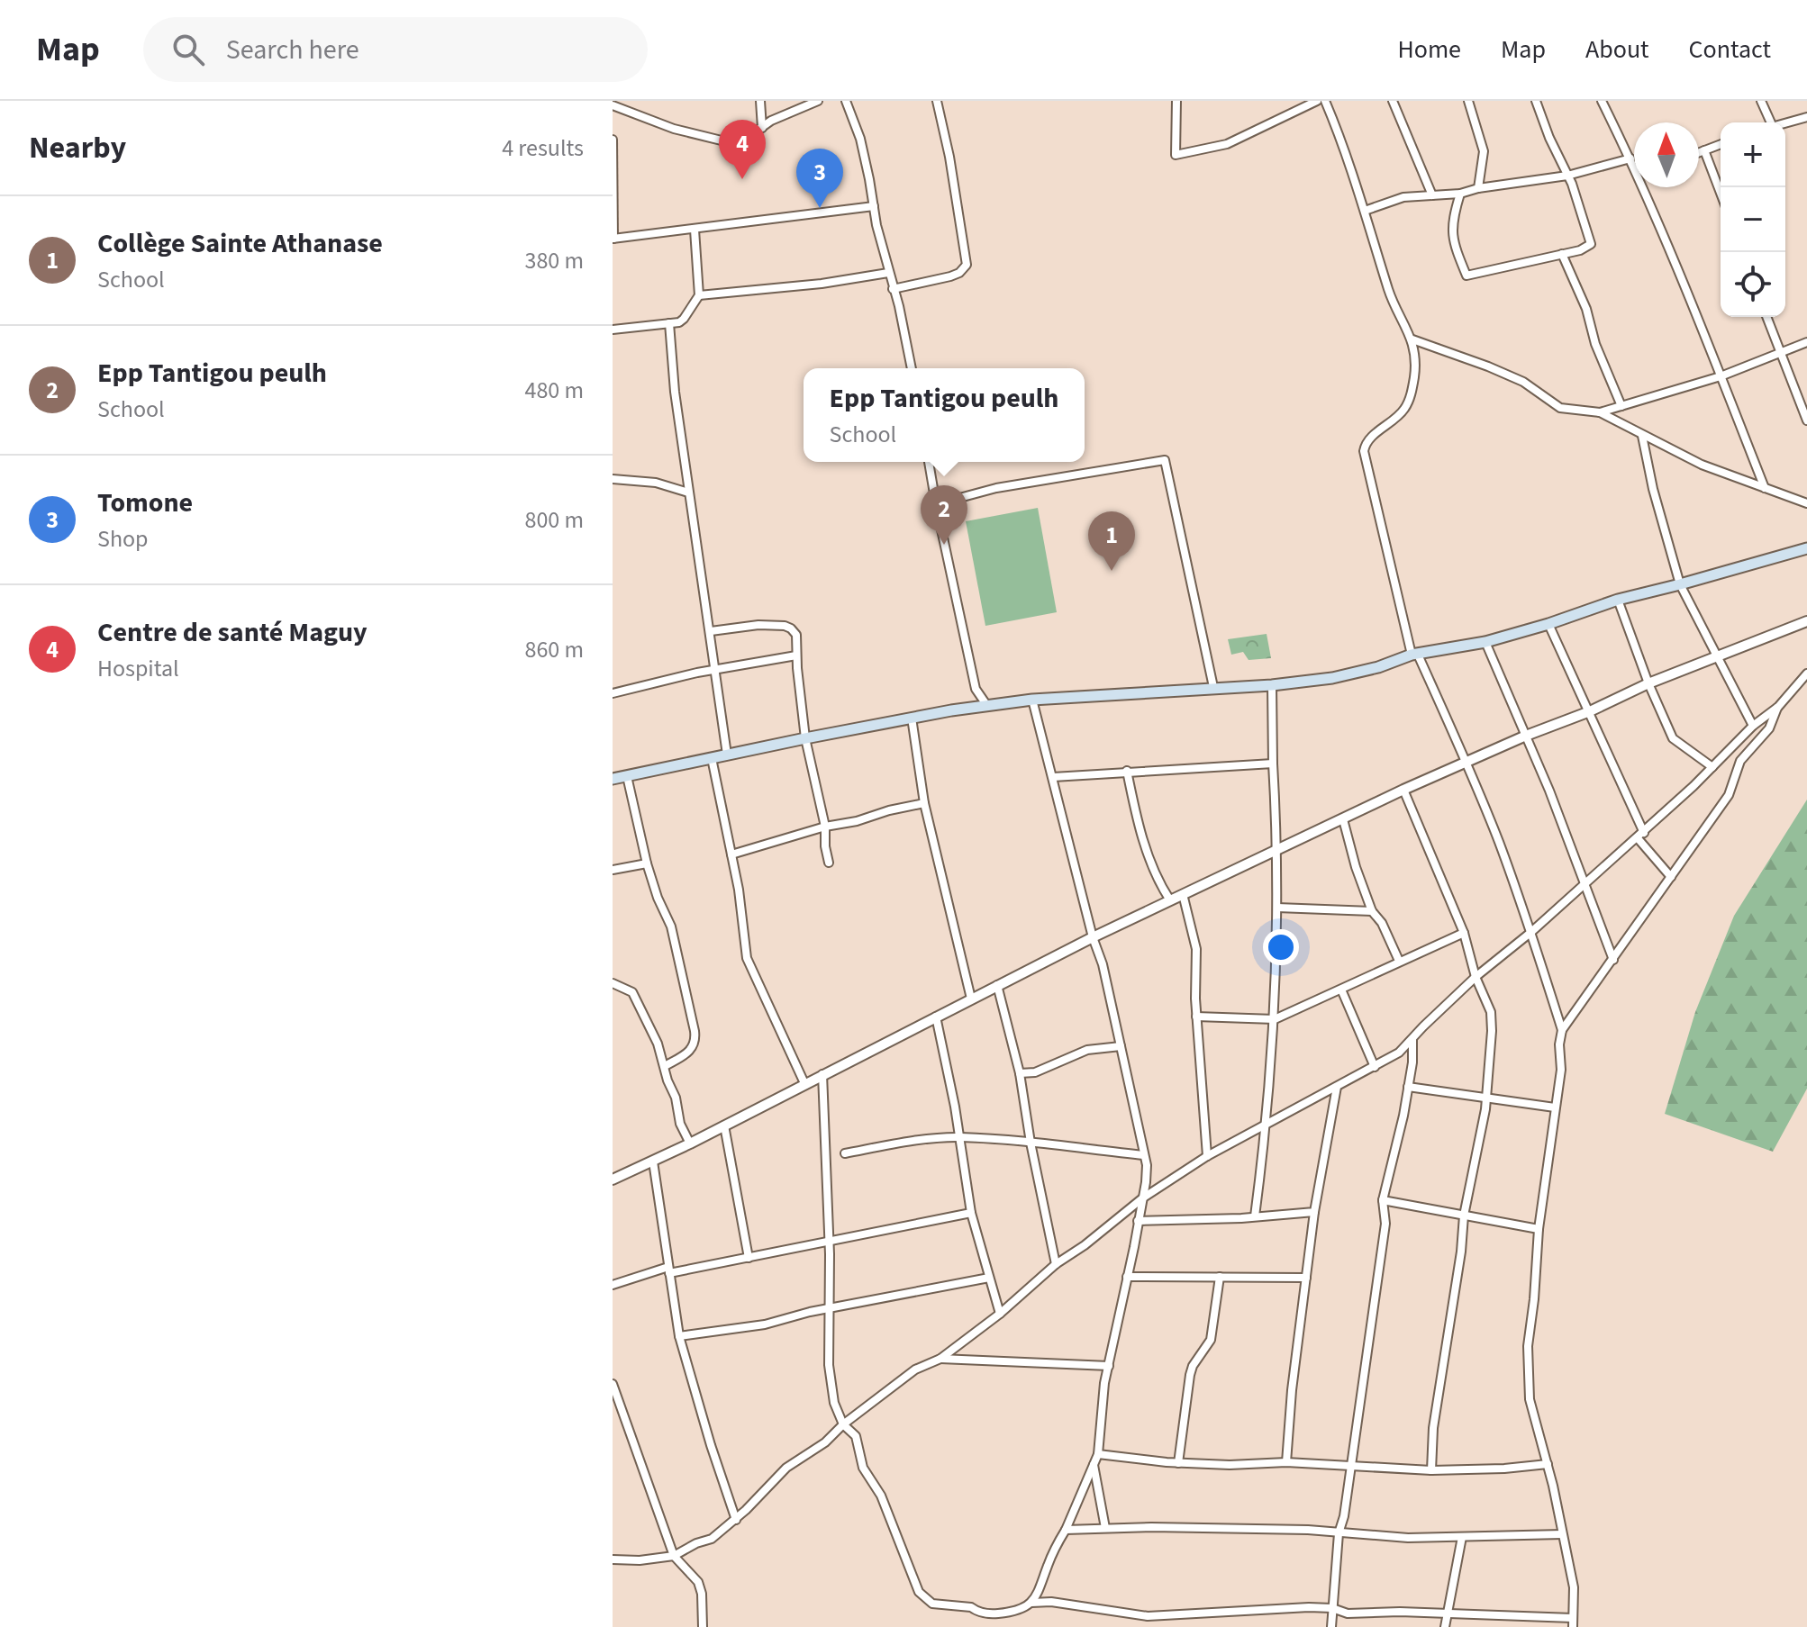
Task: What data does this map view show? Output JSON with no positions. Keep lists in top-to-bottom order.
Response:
{
  "north": "top",
  "page": {
    "header": "Map",
    "search": "Search here",
    "nav": [
      "Home",
      "Map",
      "About",
      "Contact"
    ],
    "heading": ["Nearby", "4 results"],
    "pins": [
      "4",
      "3",
      "2",
      "1"
    ],
    "map_buttons": ["+", "−"],
    "list": [
      {
        "mark": "1",
        "name": "Collège Sainte Athanase",
        "note": "School",
        "value": "380 m"
      },
      {
        "mark": "2",
        "name": "Epp Tantigou peulh",
        "note": "School",
        "value": "480 m"
      },
      {
        "mark": "3",
        "name": "Tomone",
        "note": "Shop",
        "value": "800 m"
      },
      {
        "mark": "4",
        "name": "Centre de santé Maguy",
        "note": "Hospital",
        "value": "860 m"
      }
    ],
    "popup": ["Epp Tantigou peulh", "School"]
  }
}
